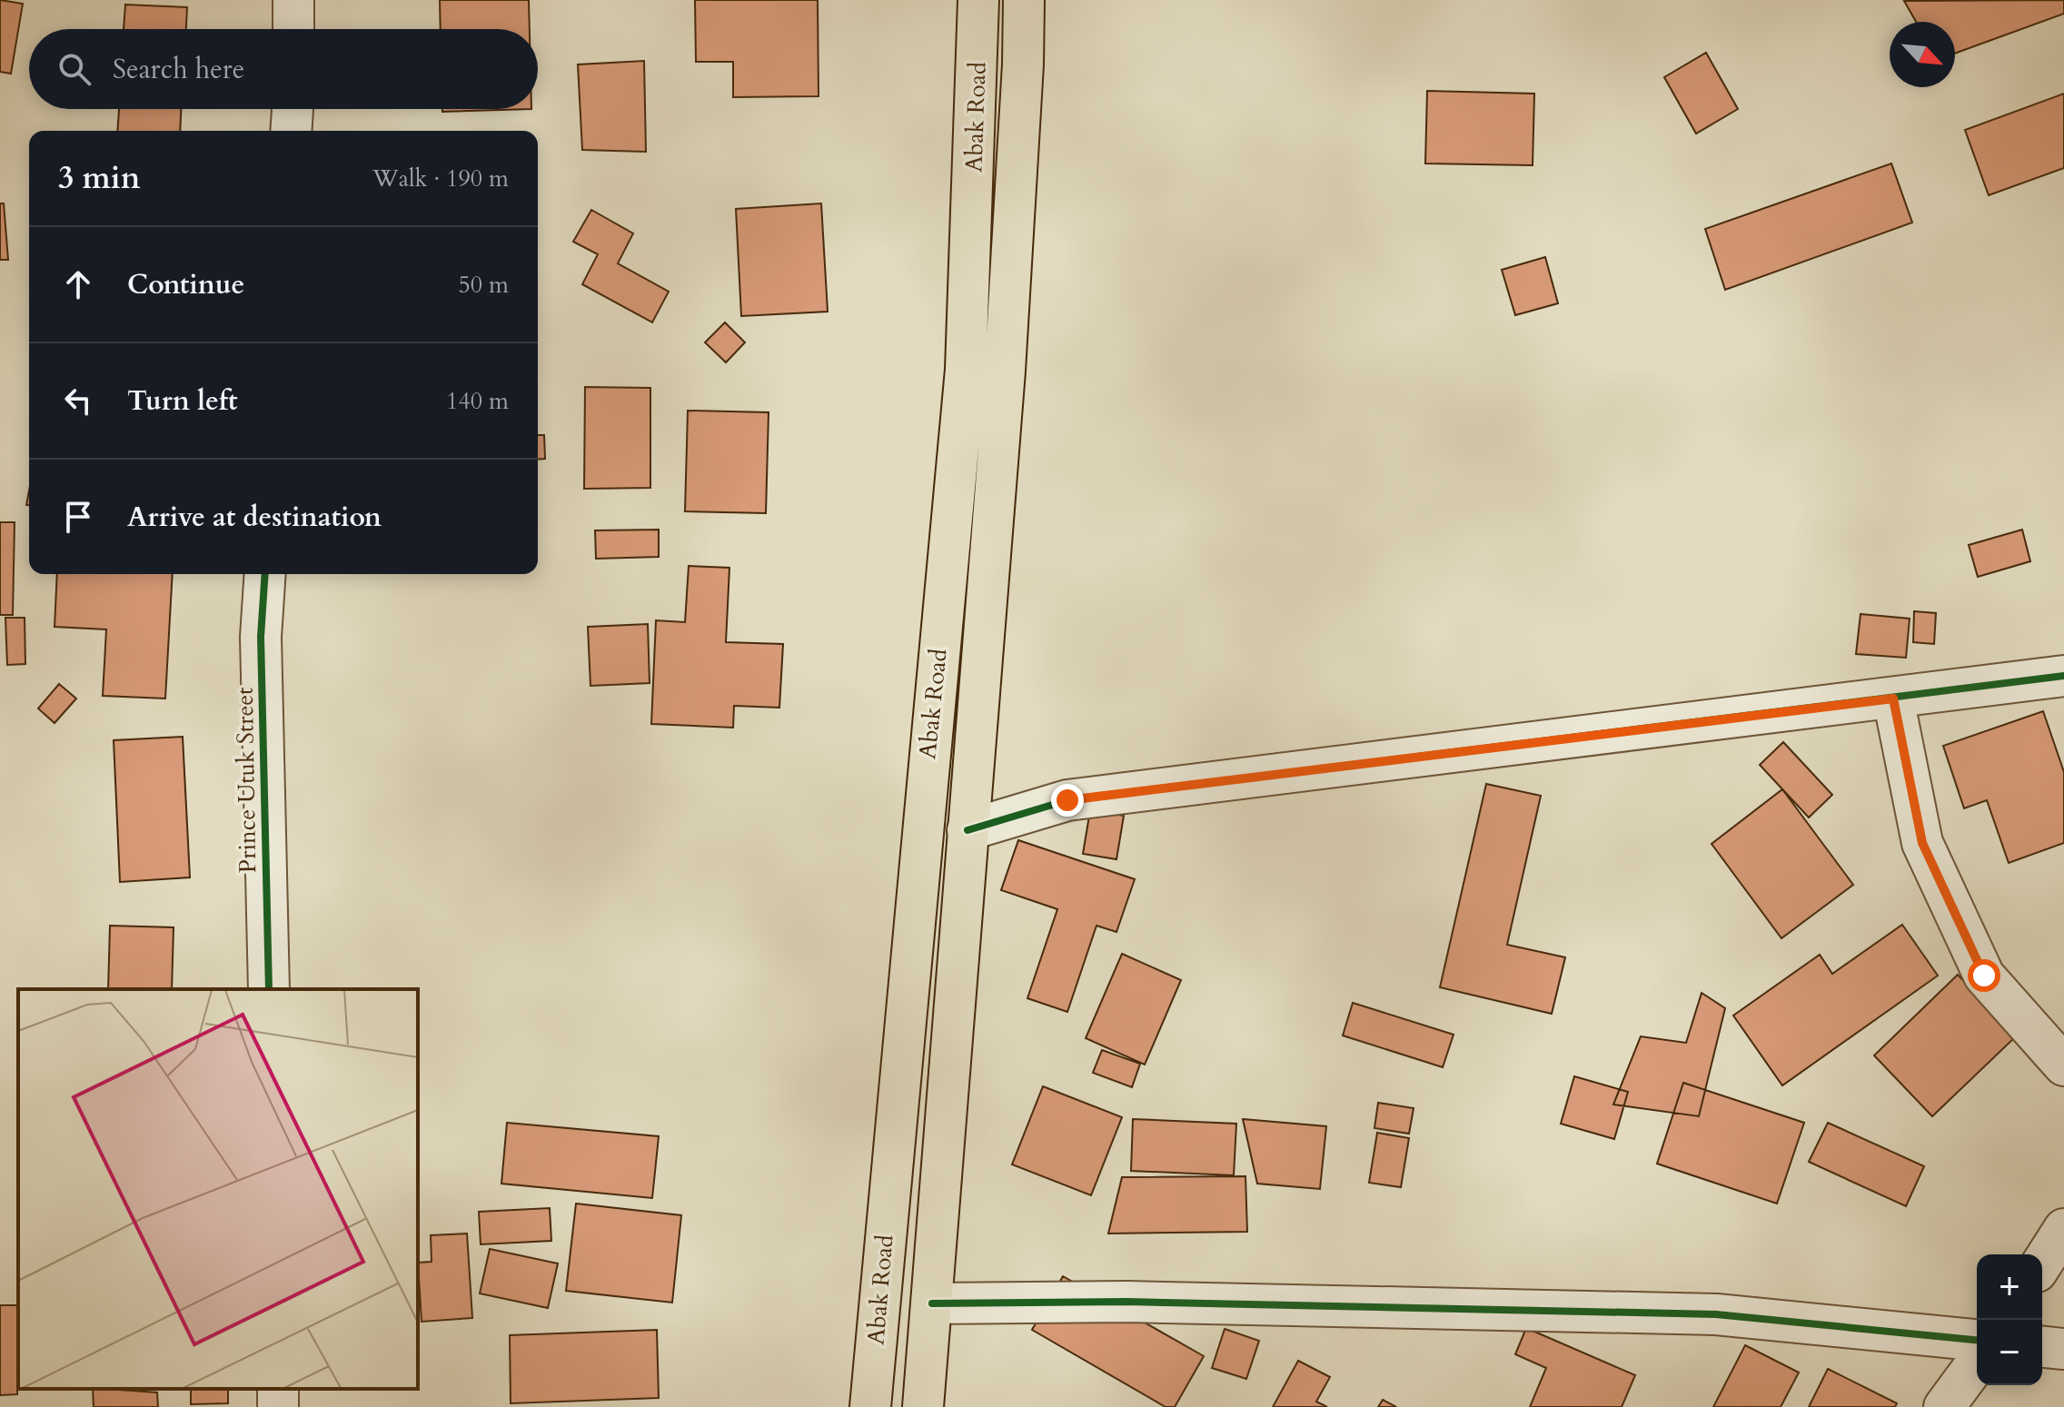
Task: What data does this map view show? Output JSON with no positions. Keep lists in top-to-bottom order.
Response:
{
  "streets": {
    "highway": ["Abak Road"],
    "street": ["Prince Utuk Street"]
  },
  "north": "bottom right",
  "page": {
    "search": "Search here",
    "heading": ["3 min", "Walk · 190 m"],
    "list": [
      ["Continue", "50 m"],
      ["Turn left", "140 m"],
      "Arrive at destination"
    ],
    "map_buttons": ["+", "−"]
  }
}
